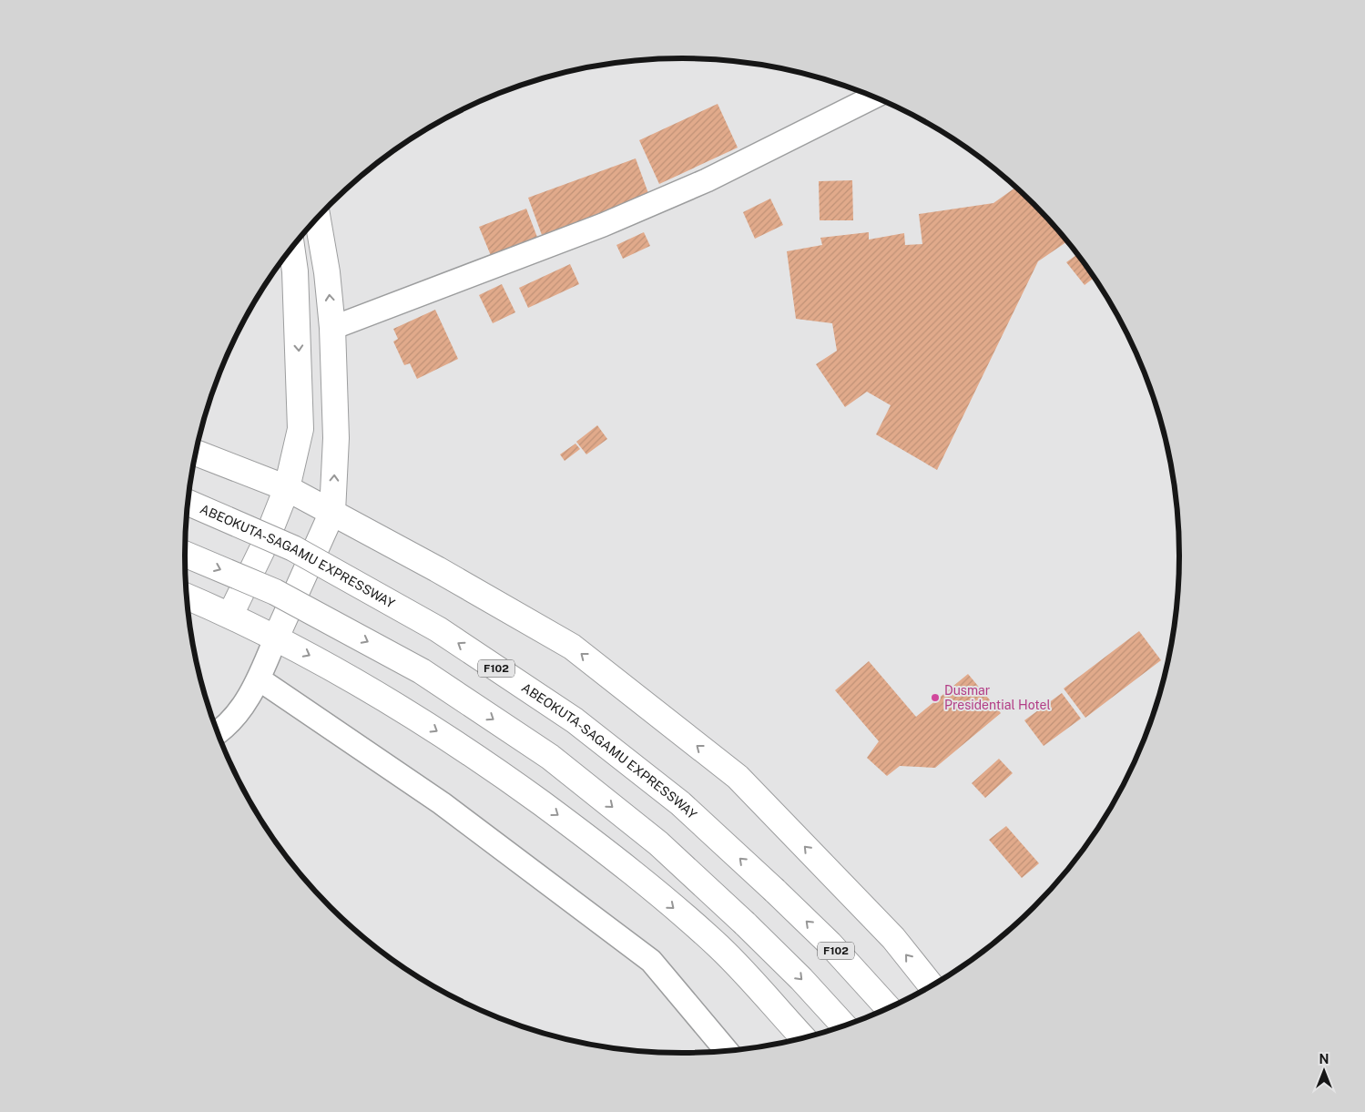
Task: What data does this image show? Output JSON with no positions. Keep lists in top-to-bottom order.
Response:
{
  "streets": {
    "main road": ["ABEOKUTA-SAGAMU EXPRESSWAY", "F102"]
  },
  "places": ["Dusmar Presidential Hotel"],
  "north": "top"
}
